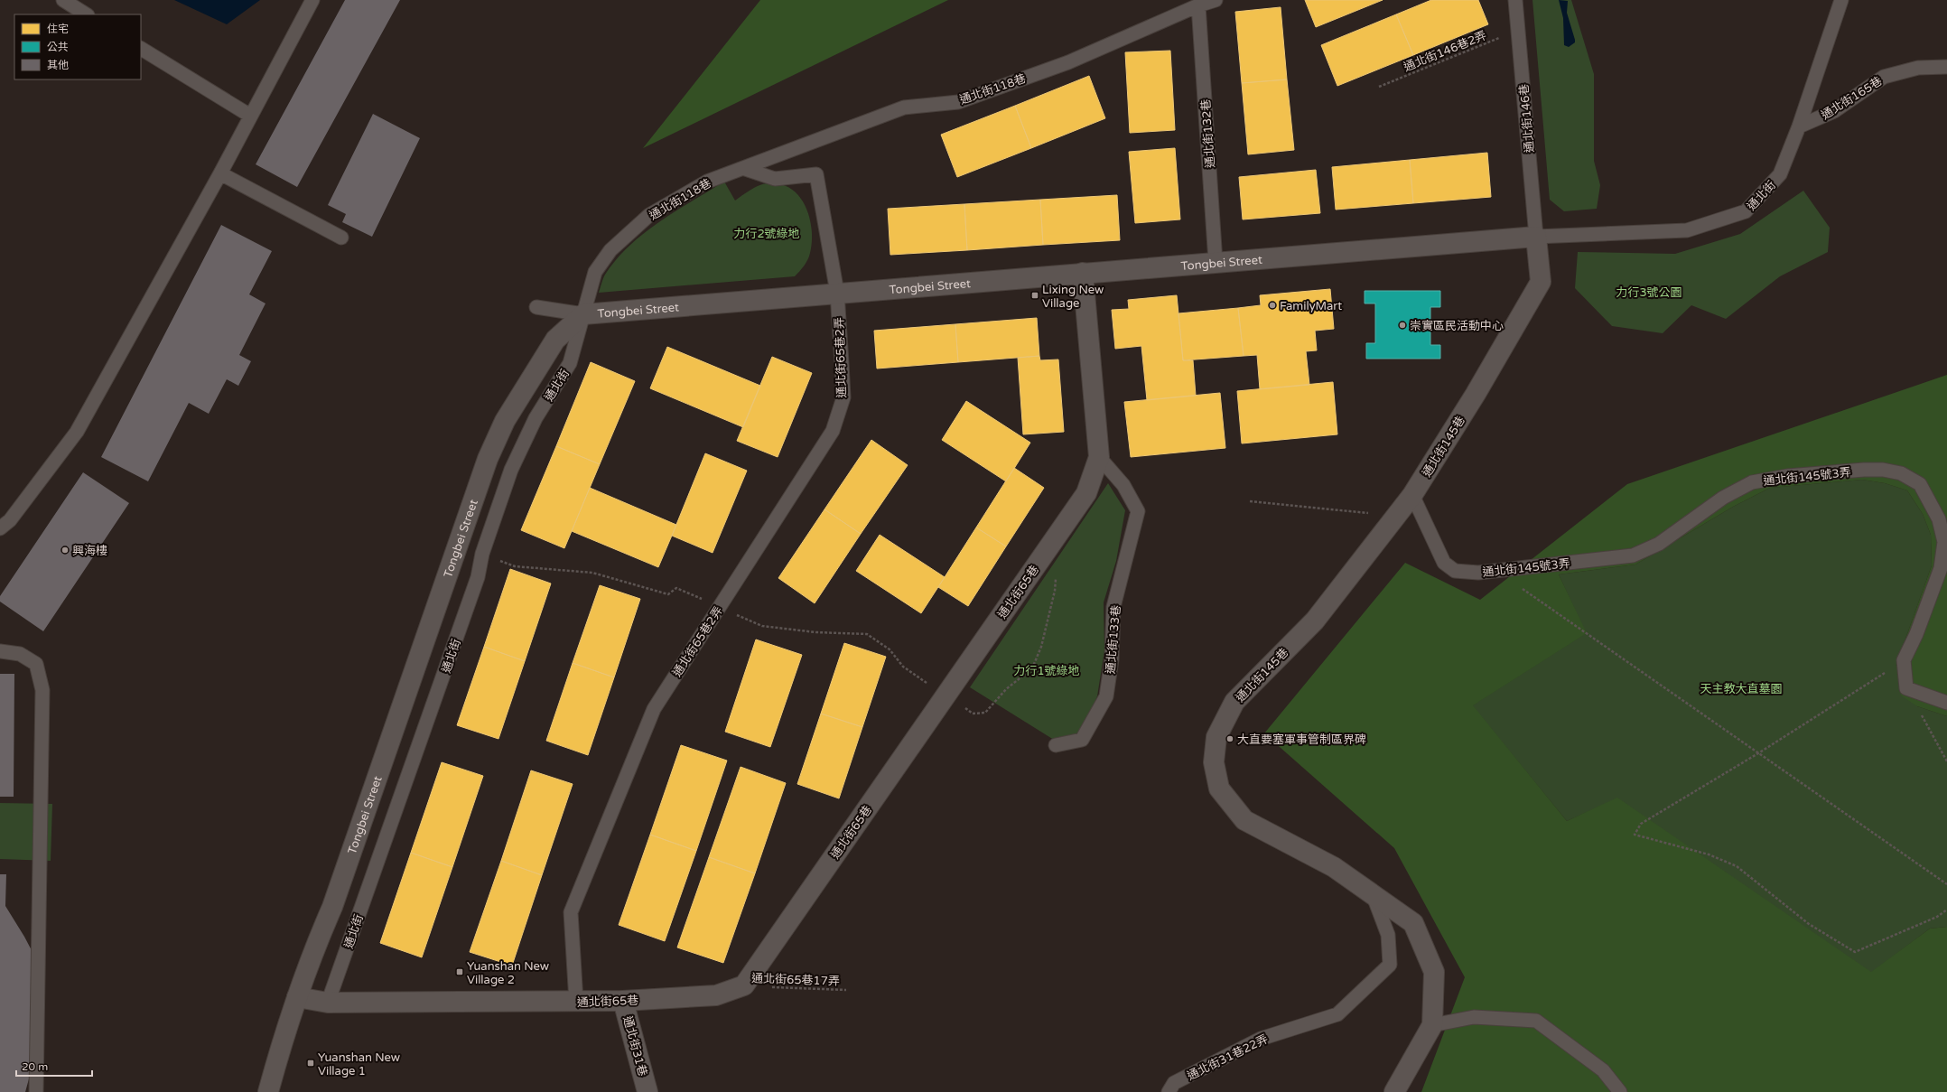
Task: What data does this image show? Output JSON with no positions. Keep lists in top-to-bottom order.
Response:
{
  "streets": {
    "street": [
      "Tongbei Street",
      "通北街145巷",
      "通北街65巷",
      "通北街31巷"
    ],
    "lane": [
      "通北街118巷",
      "通北街165巷",
      "通北街146巷",
      "通北街132巷",
      "通北街",
      "通北街65巷2弄",
      "通北街145號3弄",
      "通北街133巷",
      "通北街31巷22弄"
    ],
    "path": ["通北街146巷2弄", "通北街65巷17弄"]
  },
  "crossings": [
    ["通北街146巷2弄", "通北街146巷"],
    ["通北街118巷", "通北街132巷"],
    ["通北街118巷", "通北街"],
    ["通北街118巷", "Tongbei Street"],
    ["通北街165巷", "通北街"],
    ["通北街146巷", "通北街"],
    ["通北街146巷", "Tongbei Street"],
    ["通北街146巷", "通北街145巷"],
    ["通北街132巷", "Tongbei Street"],
    ["通北街", "Tongbei Street"],
    ["通北街", "通北街145巷"],
    ["通北街", "通北街65巷"],
    ["Tongbei Street", "通北街65巷2弄"],
    ["Tongbei Street", "通北街145巷"],
    ["Tongbei Street", "通北街65巷"],
    ["通北街65巷2弄", "通北街65巷"],
    ["通北街145巷", "通北街145號3弄"],
    ["通北街145巷", "通北街31巷22弄"],
    ["通北街65巷", "通北街133巷"],
    ["通北街65巷", "通北街65巷17弄"],
    ["通北街65巷", "通北街31巷"]
  ],
  "parks": [
    "力行2號綠地",
    "力行3號公園",
    "力行1號綠地",
    "天主教大直墓園"
  ],
  "places": {
    "transit": ["Lixing New Village", "Yuanshan New Village 2", "Yuanshan New Village 1"],
    "other": [
      "FamilyMart",
      "崇實區民活動中心",
      "興海樓",
      "大直要塞軍事管制區界碑"
    ]
  },
  "legend": ["住宅", "公共", "其他"],
  "scale_bar": "20 m"
}
